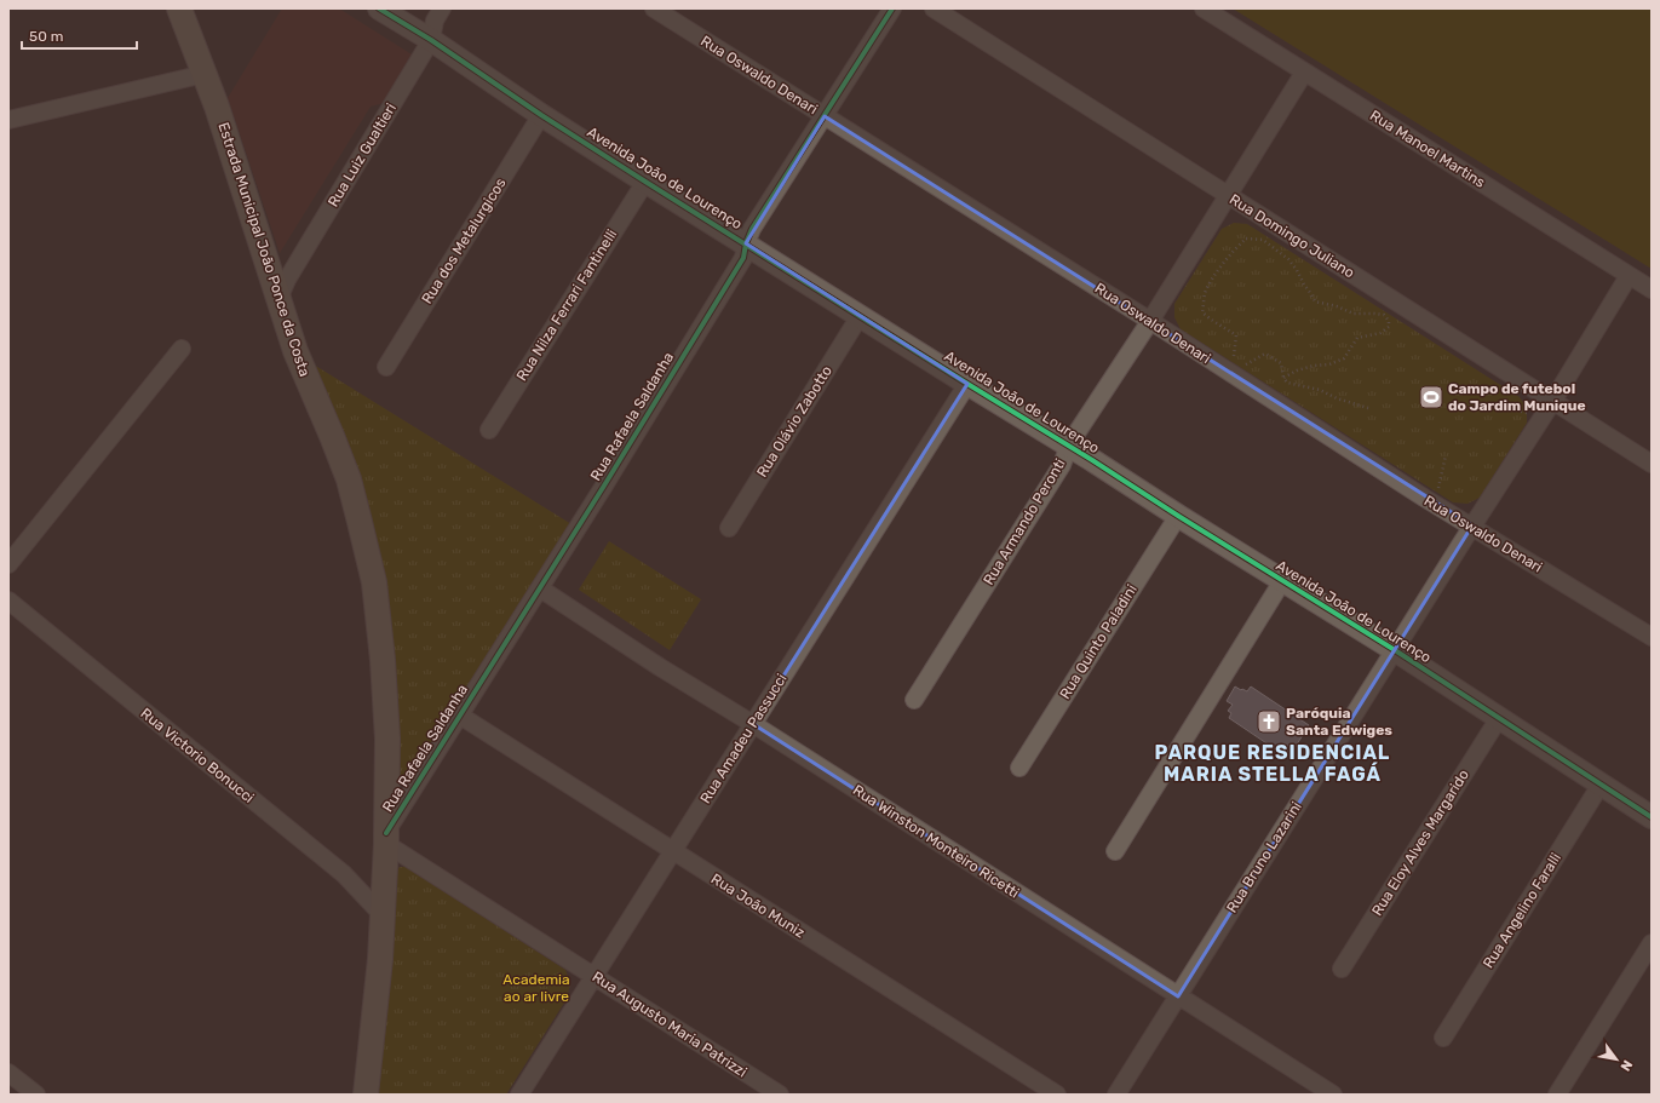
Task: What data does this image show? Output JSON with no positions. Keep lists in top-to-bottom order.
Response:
{
  "streets": {
    "main road": ["Estrada Municipal João Ponce da Costa"],
    "street": [
      "Rua Oswaldo Denari",
      "Rua Manoel Martins",
      "Rua Luiz Gualtieri",
      "Avenida João de Lourenço",
      "Rua Domingo Juliano",
      "Rua dos Metalurgicos",
      "Rua Nilza Ferrari Fantinelli",
      "Rua Rafaela Saldanha",
      "Rua Olávio Zabotto",
      "Rua Armando Peronti",
      "Rua Quinto Paladini",
      "Rua Amadeu Passucci",
      "Rua Victorio Bonucci",
      "Rua Winston Monteiro Ricetti",
      "Rua Eloy Alves Margarido",
      "Rua Bruno Lazarini",
      "Rua João Muniz",
      "Rua Angelino Faralli",
      "Rua Augusto Maria Patrizzi"
    ]
  },
  "crossings": [
    ["Rua Oswaldo Denari", "Rua Rafaela Saldanha"],
    ["Rua Oswaldo Denari", "Rua Armando Peronti"],
    ["Rua Oswaldo Denari", "Rua Bruno Lazarini"],
    ["Rua Manoel Martins", "Rua Armando Peronti"],
    ["Rua Manoel Martins", "Rua Bruno Lazarini"],
    ["Rua Luiz Gualtieri", "Avenida João de Lourenço"],
    ["Rua Luiz Gualtieri", "Estrada Municipal João Ponce da Costa"],
    ["Avenida João de Lourenço", "Rua dos Metalurgicos"],
    ["Avenida João de Lourenço", "Rua Nilza Ferrari Fantinelli"],
    ["Avenida João de Lourenço", "Rua Rafaela Saldanha"],
    ["Avenida João de Lourenço", "Rua Olávio Zabotto"],
    ["Avenida João de Lourenço", "Rua Armando Peronti"],
    ["Avenida João de Lourenço", "Rua Quinto Paladini"],
    ["Avenida João de Lourenço", "Rua Amadeu Passucci"],
    ["Avenida João de Lourenço", "Rua Eloy Alves Margarido"],
    ["Avenida João de Lourenço", "Rua Bruno Lazarini"],
    ["Avenida João de Lourenço", "Rua Angelino Faralli"],
    ["Rua Domingo Juliano", "Rua Armando Peronti"],
    ["Rua Domingo Juliano", "Rua Bruno Lazarini"],
    ["Estrada Municipal João Ponce da Costa", "Rua Rafaela Saldanha"],
    ["Estrada Municipal João Ponce da Costa", "Rua Victorio Bonucci"],
    ["Estrada Municipal João Ponce da Costa", "Rua Augusto Maria Patrizzi"],
    ["Rua Rafaela Saldanha", "Rua Winston Monteiro Ricetti"],
    ["Rua Rafaela Saldanha", "Rua João Muniz"],
    ["Rua Rafaela Saldanha", "Rua Augusto Maria Patrizzi"],
    ["Rua Amadeu Passucci", "Rua Winston Monteiro Ricetti"],
    ["Rua Amadeu Passucci", "Rua João Muniz"],
    ["Rua Amadeu Passucci", "Rua Augusto Maria Patrizzi"],
    ["Rua Winston Monteiro Ricetti", "Rua Bruno Lazarini"]
  ],
  "districts": ["PARQUE RESIDENCIAL MARIA STELLA FAGÁ"],
  "parks": ["Academia ao ar livre"],
  "places": {
    "sports": ["Campo de futebol do Jardim Munique"],
    "church": ["Paróquia Santa Edwiges"]
  },
  "scale_bar": "50 m",
  "north": "bottom right"
}
